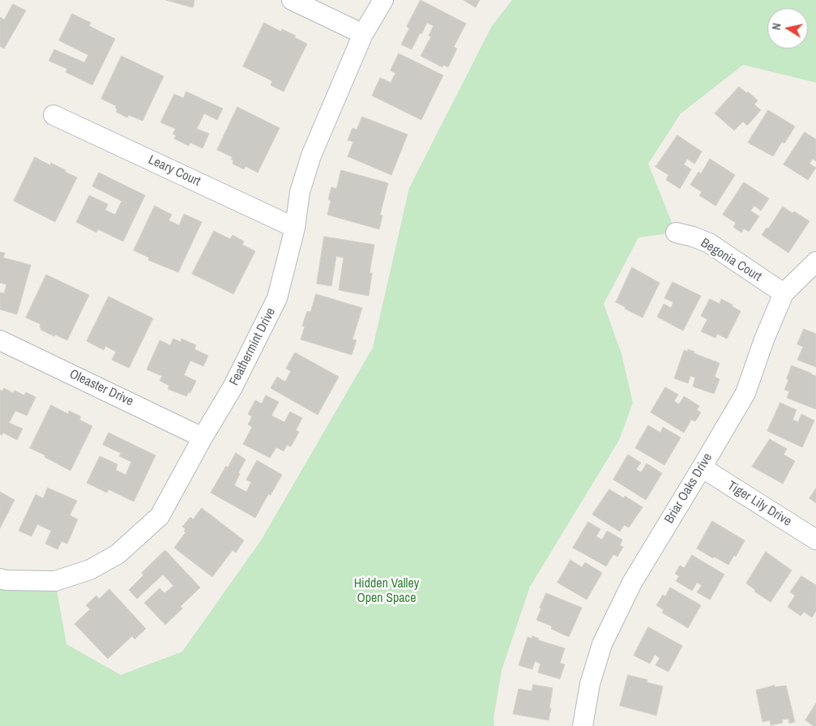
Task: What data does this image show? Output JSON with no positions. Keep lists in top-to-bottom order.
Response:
{
  "streets": {
    "street": [
      "Leary Court",
      "Begonia Court",
      "Feathermint Drive",
      "Oleaster Drive",
      "Briar Oaks Drive",
      "Tiger Lily Drive"
    ]
  },
  "crossings": [
    ["Leary Court", "Feathermint Drive"],
    ["Begonia Court", "Briar Oaks Drive"],
    ["Feathermint Drive", "Oleaster Drive"],
    ["Briar Oaks Drive", "Tiger Lily Drive"]
  ],
  "parks": ["Hidden Valley Open Space"],
  "north": "left"
}
